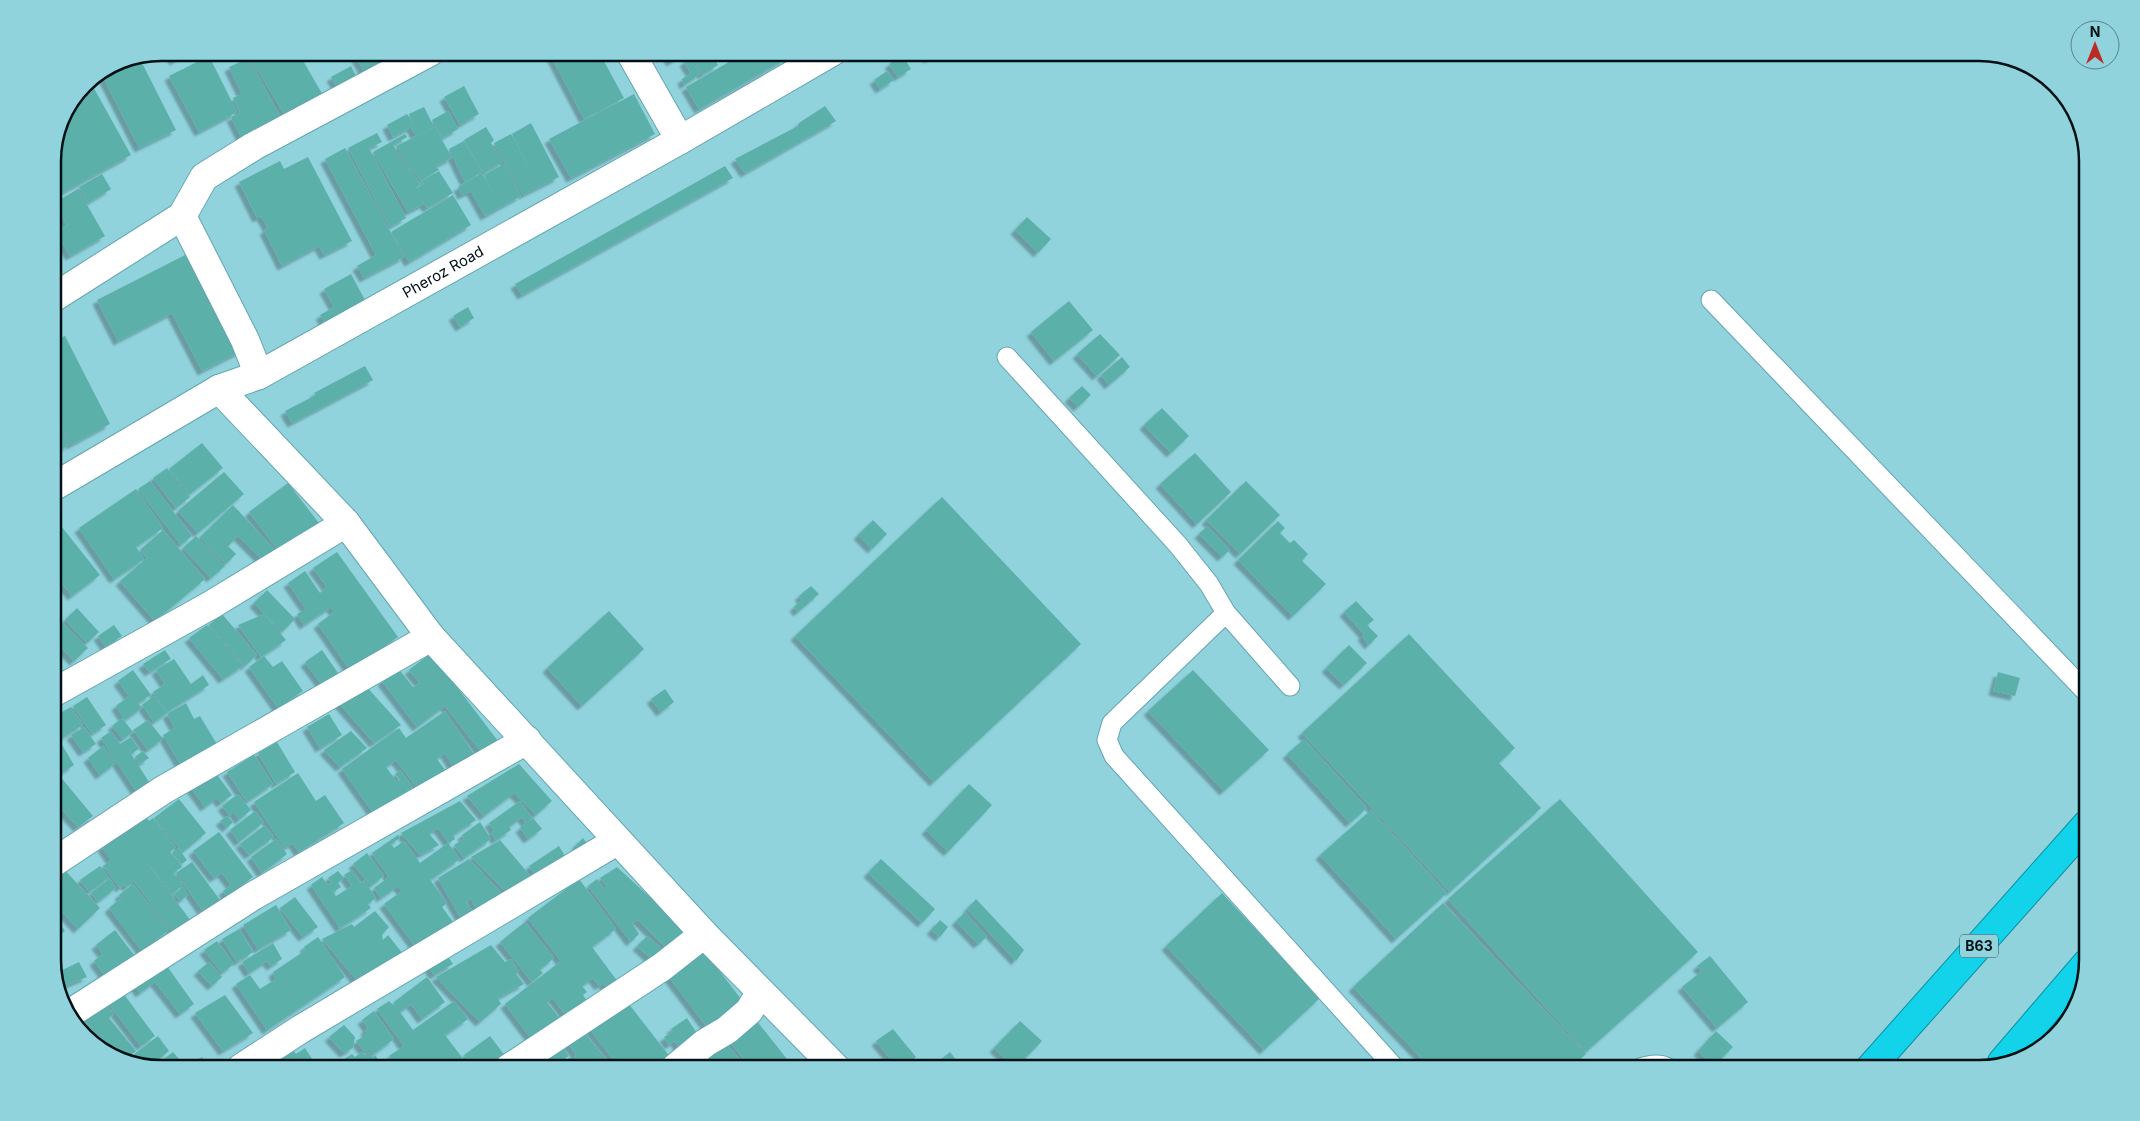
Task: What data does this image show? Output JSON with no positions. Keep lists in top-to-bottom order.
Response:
{
  "streets": {
    "highway": ["B63"],
    "street": ["Pheroz Road"]
  },
  "north": "top"
}
